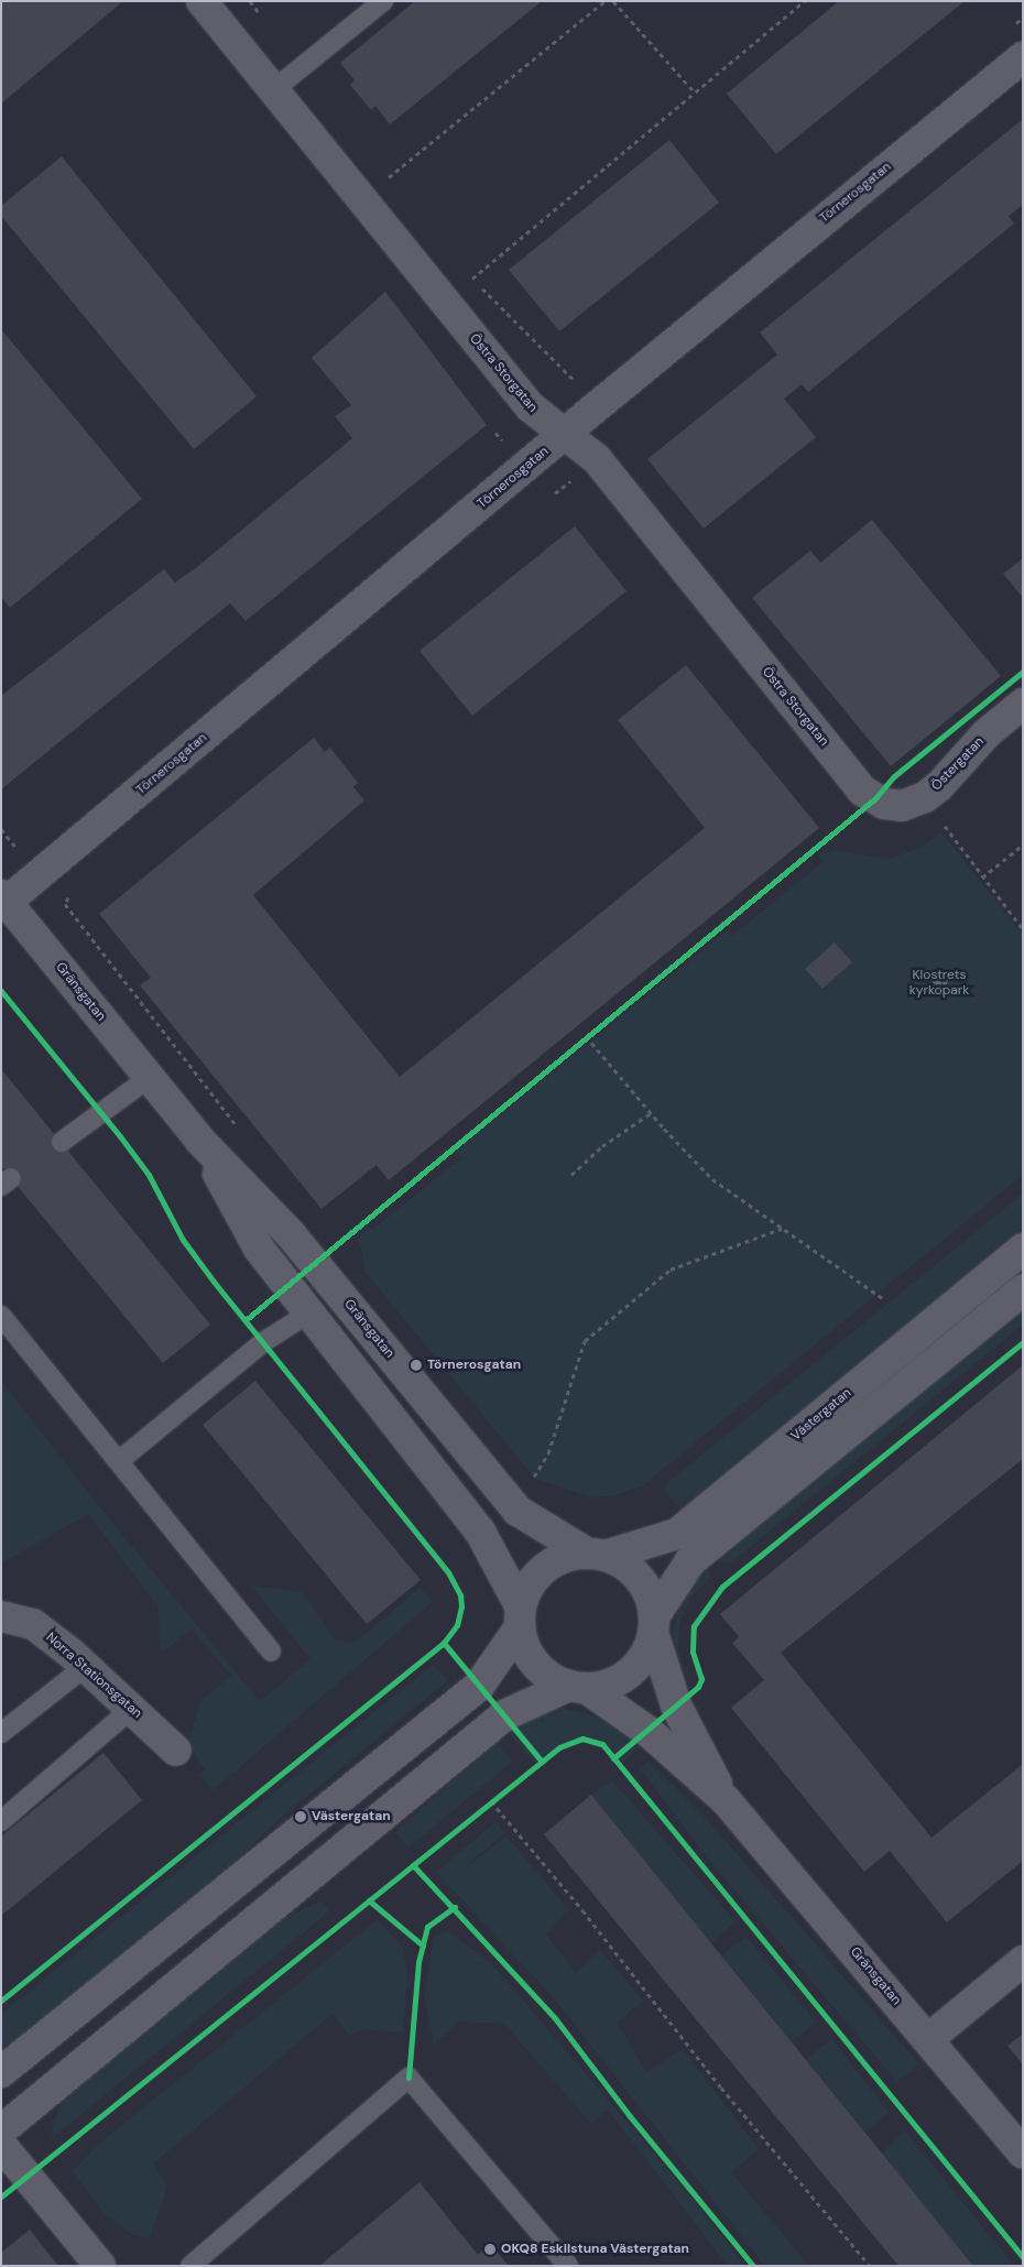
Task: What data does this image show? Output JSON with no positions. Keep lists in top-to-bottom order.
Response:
{
  "streets": {
    "street": [
      "Törnerosgatan",
      "Östra Storgatan",
      "Östergatan",
      "Gränsgatan",
      "Västergatan",
      "Norra Stationsgatan"
    ]
  },
  "crossings": [
    ["Törnerosgatan", "Östra Storgatan"],
    ["Törnerosgatan", "Gränsgatan"],
    ["Östra Storgatan", "Östergatan"],
    ["Gränsgatan", "Västergatan"]
  ],
  "parks": ["Klostrets kyrkopark"],
  "places": ["Törnerosgatan", "Västergatan", "OKQ8 Eskilstuna Västergatan"]
}
